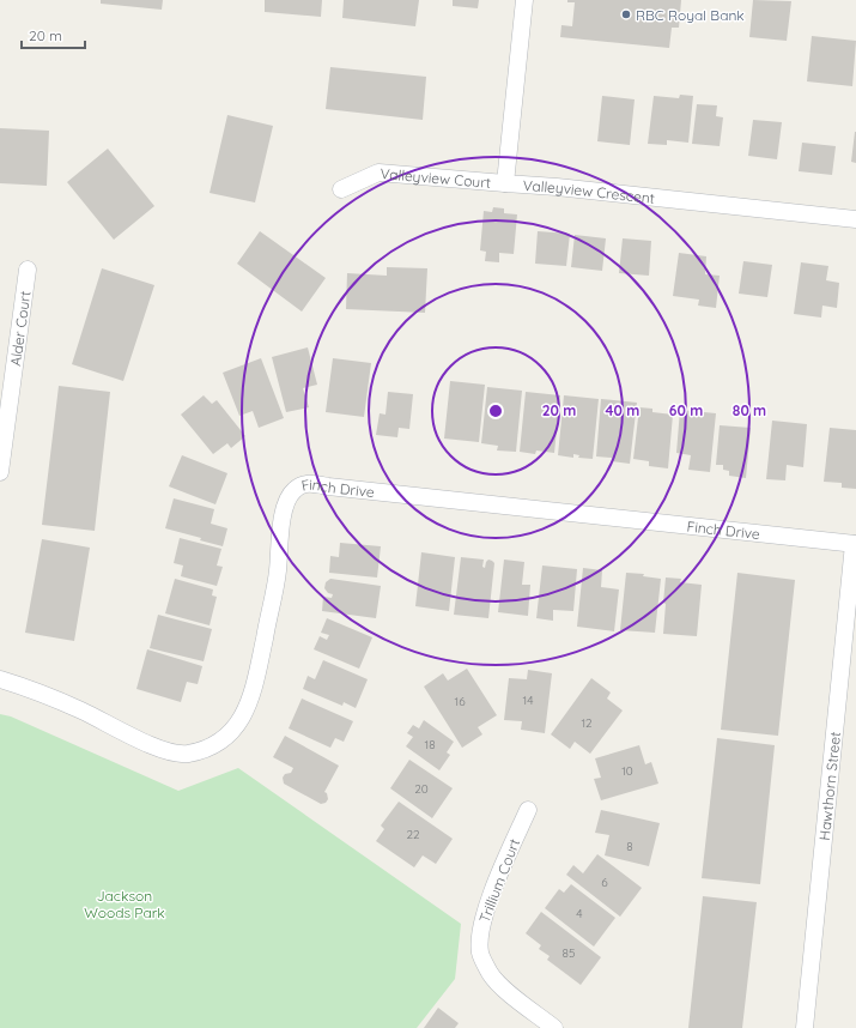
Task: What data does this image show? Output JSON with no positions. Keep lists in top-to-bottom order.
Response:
{
  "streets": {
    "street": [
      "Valleyview Court",
      "Valleyview Crescent",
      "Alder Court",
      "Finch Drive",
      "Hawthorn Street",
      "Trillium Court"
    ]
  },
  "crossings": [
    ["Valleyview Court", "Valleyview Crescent"],
    ["Finch Drive", "Hawthorn Street"]
  ],
  "parks": ["Jackson Woods Park"],
  "places": ["RBC Royal Bank"],
  "house_numbers": [
    "14",
    "16",
    "12",
    "18",
    "10",
    "20",
    "22",
    "8",
    "6",
    "4",
    "85"
  ],
  "scale_bar": "20 m",
  "rings": [
    "20 m",
    "40 m",
    "60 m",
    "80 m"
  ]
}
